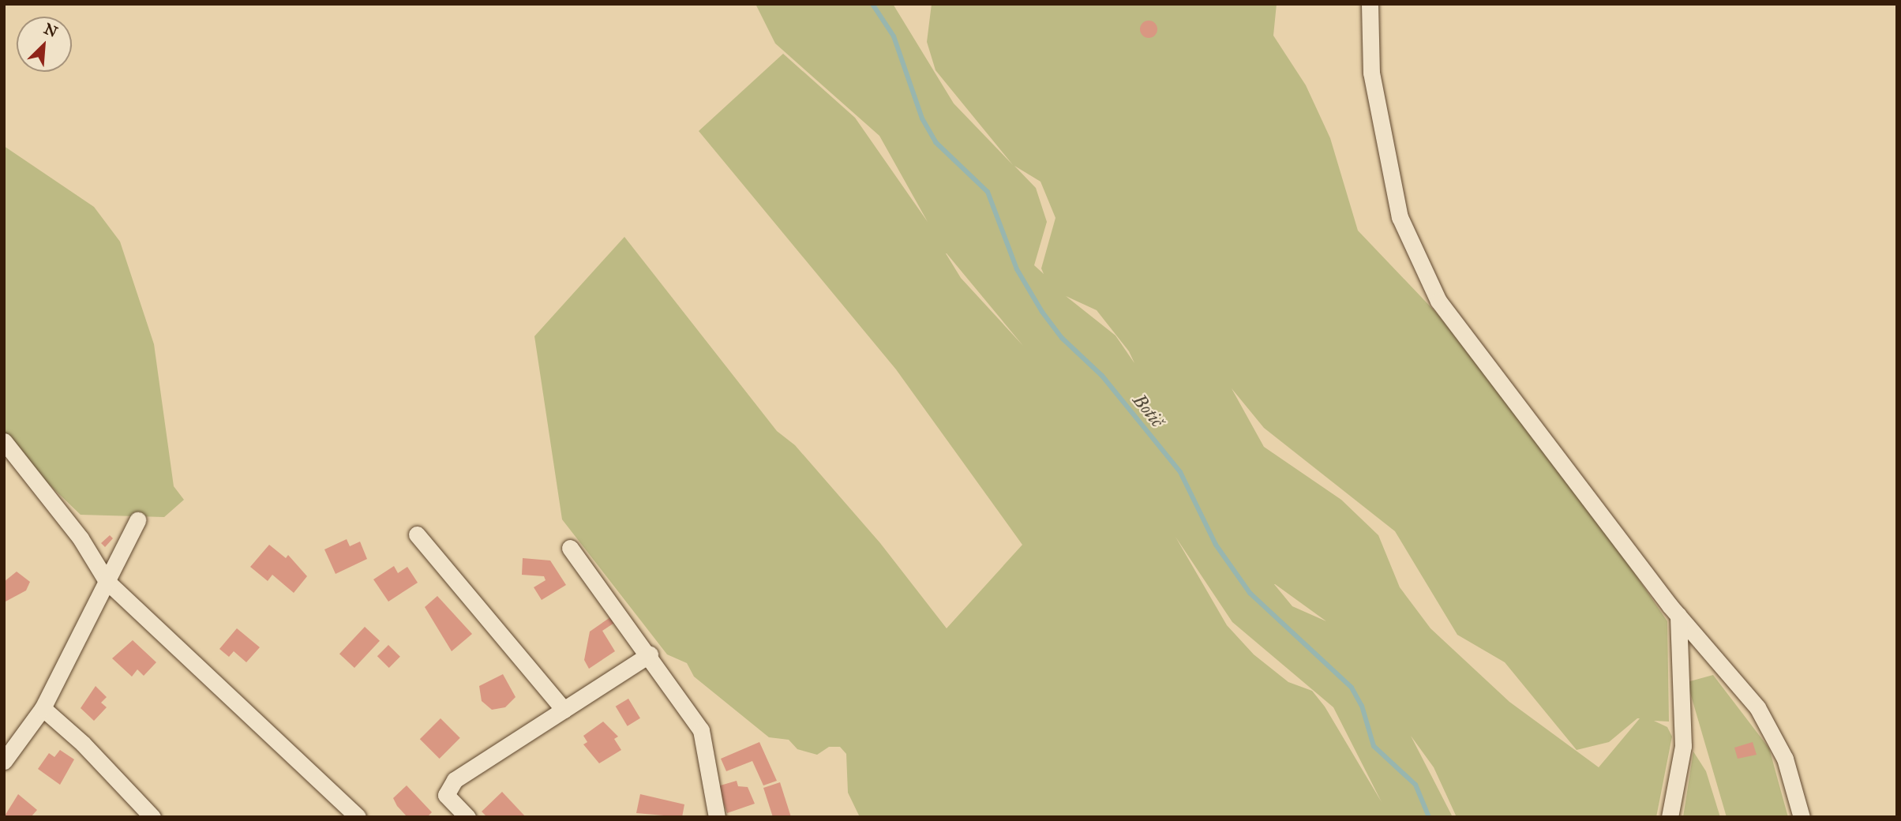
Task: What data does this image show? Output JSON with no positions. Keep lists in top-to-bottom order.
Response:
{
  "water": ["Botič"],
  "north": "top right"
}
